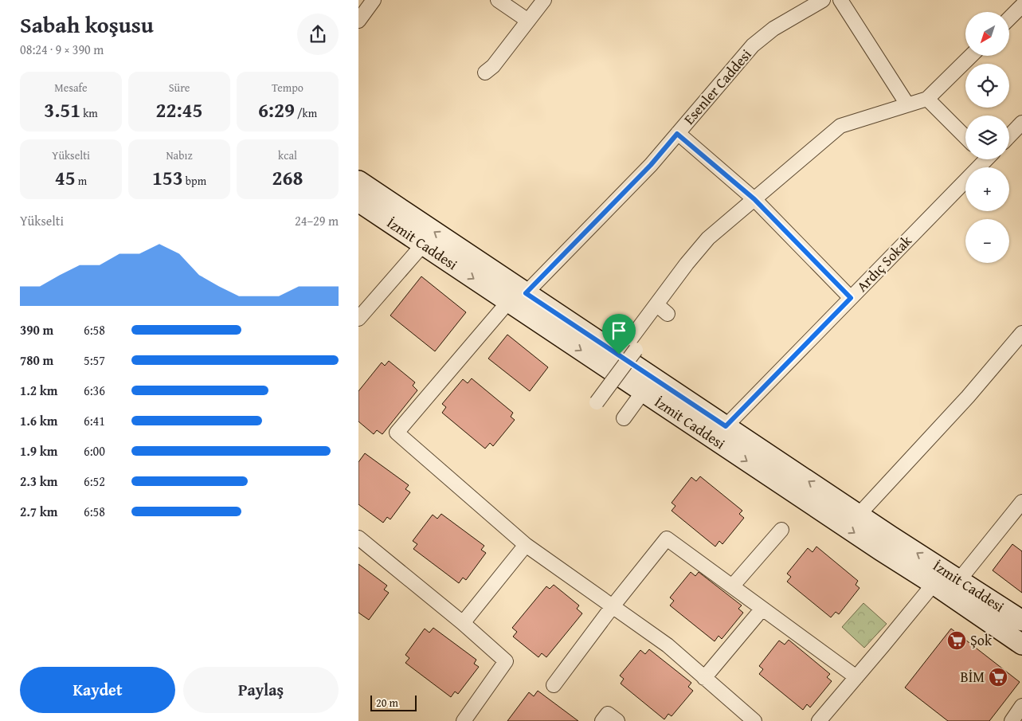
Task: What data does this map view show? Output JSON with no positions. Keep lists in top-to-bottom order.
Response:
{
  "streets": {
    "main road": ["İzmit Caddesi"],
    "street": ["Esenler Caddesi", "Ardıç Sokak"]
  },
  "crossings": [
    ["Esenler Caddesi", "İzmit Caddesi"],
    ["İzmit Caddesi", "Ardıç Sokak"]
  ],
  "places": {
    "supermarket": ["Şok", "BİM"]
  },
  "scale_bar": "20 m",
  "north": "bottom left",
  "page": {
    "heading": ["Sabah koşusu", "08:24 · 9 × 390 m"],
    "map_buttons": ["+", "−"],
    "stats": [
      ["Mesafe", "3.51 km"],
      ["Süre", "22:45"],
      ["Tempo", "6:29 /km"],
      ["Yükselti", "45 m"],
      ["Nabız", "153 bpm"],
      ["kcal", "268"]
    ],
    "chart": ["Yükselti", "24–29 m"],
    "list": [
      {
        "name": "390 m",
        "note": "6:58"
      },
      {
        "name": "780 m",
        "note": "5:57"
      },
      {
        "name": "1.2 km",
        "note": "6:36"
      },
      {
        "name": "1.6 km",
        "note": "6:41"
      },
      {
        "name": "1.9 km",
        "note": "6:00"
      },
      {
        "name": "2.3 km",
        "note": "6:52"
      },
      {
        "name": "2.7 km",
        "note": "6:58"
      }
    ],
    "buttons": ["Kaydet", "Paylaş"],
    "scale": "20 m"
  }
}
